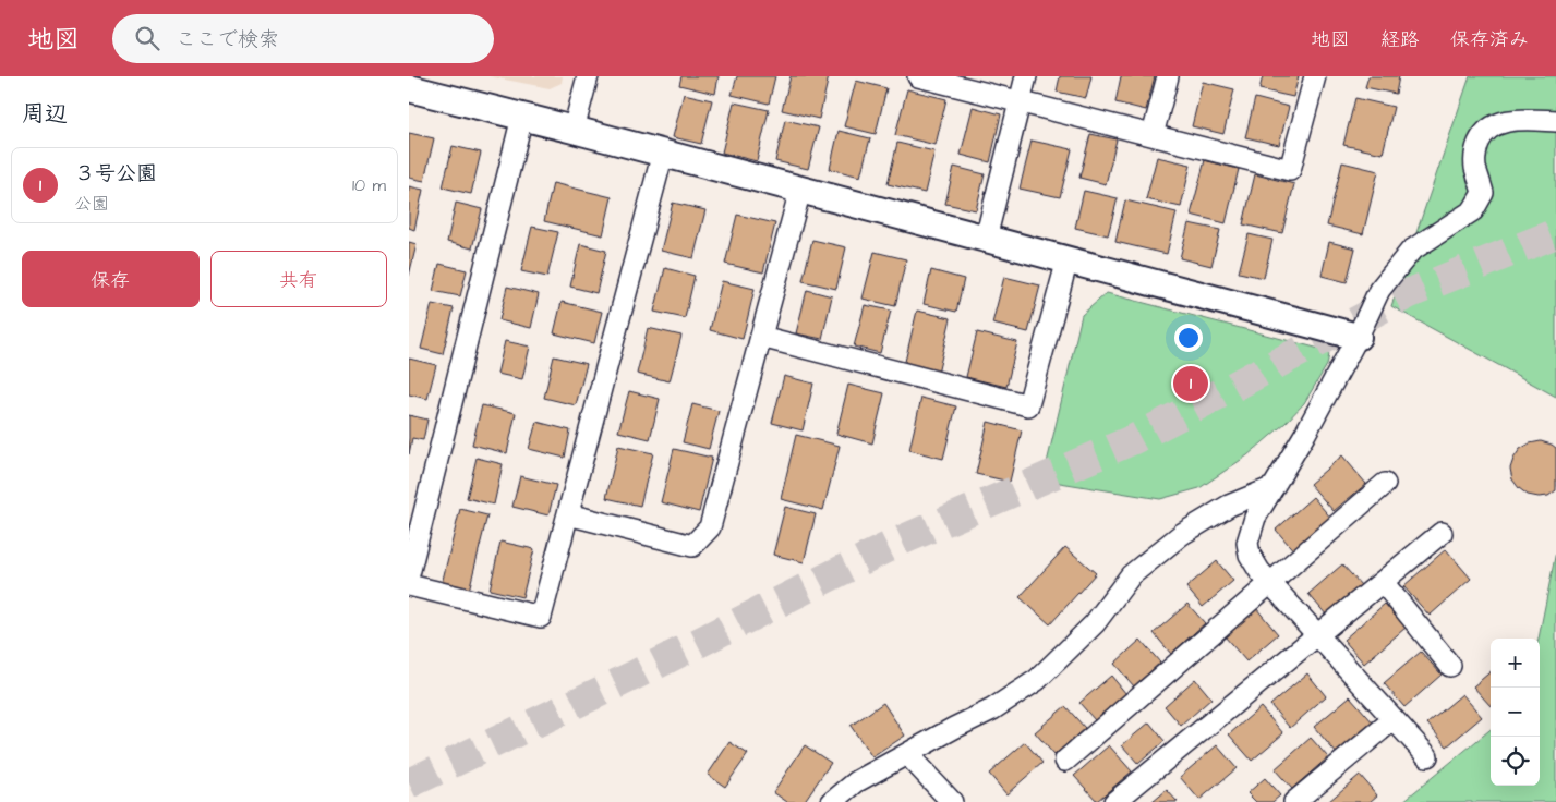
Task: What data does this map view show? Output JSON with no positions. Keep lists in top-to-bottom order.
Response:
{
  "page": {
    "header": "地図",
    "search": "ここで検索",
    "nav": ["地図", "経路", "保存済み"],
    "heading": "周辺",
    "list": [
      {
        "mark": "1",
        "name": "３号公園",
        "note": "公園",
        "value": "10 m"
      }
    ],
    "buttons": ["保存", "共有"],
    "pins": "1",
    "map_buttons": ["+", "−"]
  }
}
